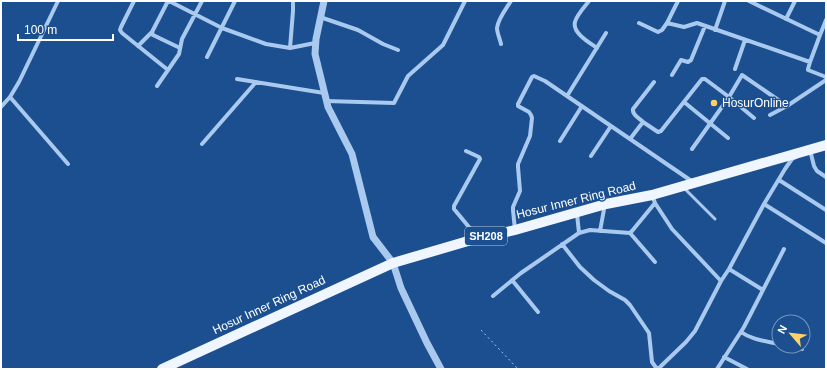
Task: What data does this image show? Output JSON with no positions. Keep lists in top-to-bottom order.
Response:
{
  "streets": {
    "main road": ["Hosur Inner Ring Road", "SH208"]
  },
  "places": ["HosurOnline"],
  "scale_bar": "100 m",
  "north": "top left"
}
